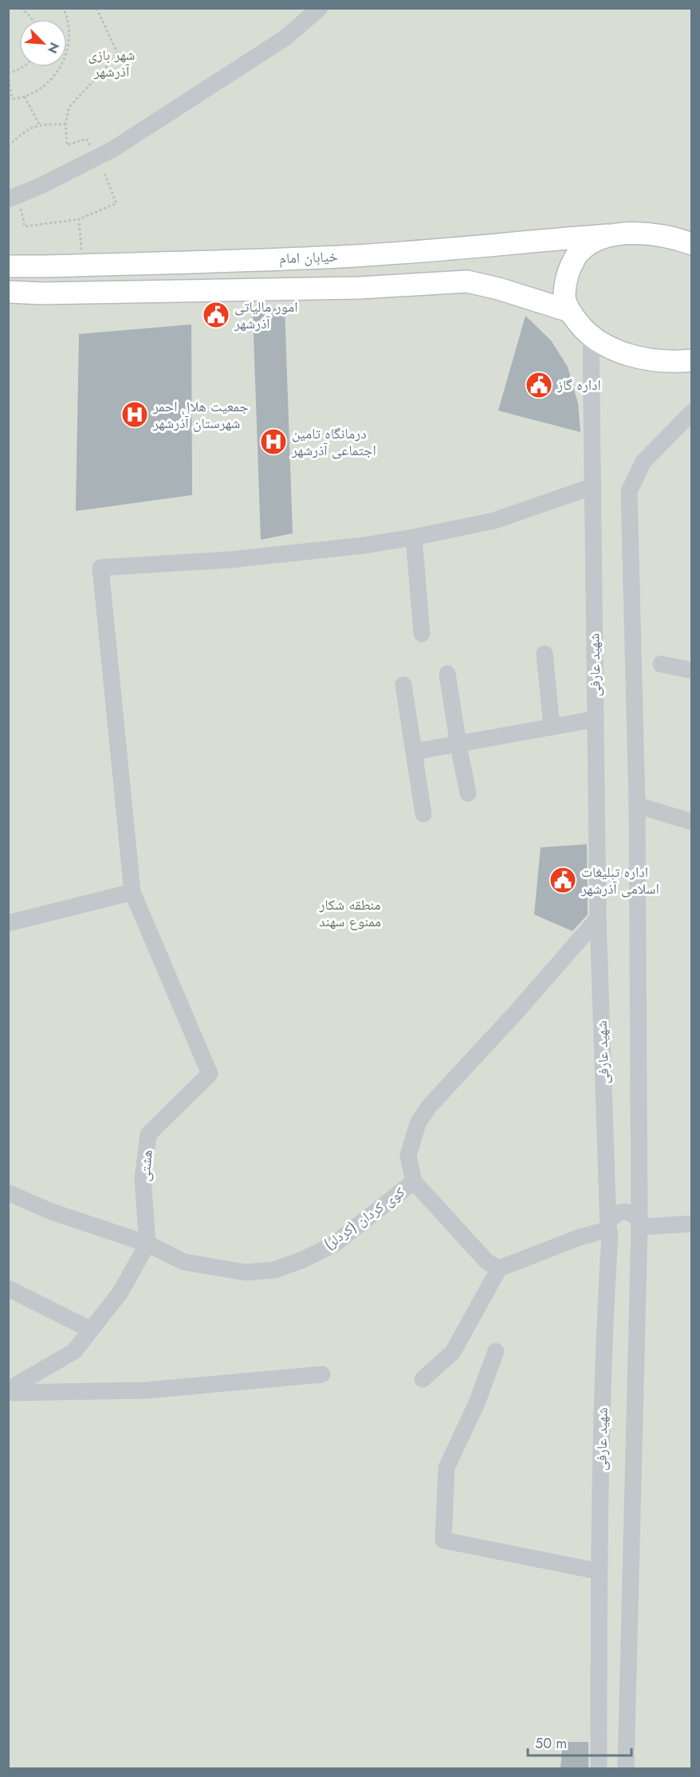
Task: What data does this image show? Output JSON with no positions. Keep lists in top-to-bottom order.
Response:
{
  "streets": {
    "main road": ["خیابان امام"],
    "street": ["شهید عارفی", "هشتی", "کوی کردان (کردلر)"]
  },
  "crossings": [
    ["هشتی", "کوی کردان (کردلر)"]
  ],
  "parks": ["شهر بازی آذرشهر", "منطقه شکار ممنوع سهند"],
  "places": {
    "public building": ["امور مالیاتی آذرشهر", "اداره گاز", "اداره تبلیغات اسلامی آذرشهر"],
    "hospital": ["جمعیت هلال احمر شهرستان آذرشهر", "درمانگاه تامین اجتماعی آذرشهر"]
  },
  "scale_bar": "50 m",
  "north": "bottom right"
}
